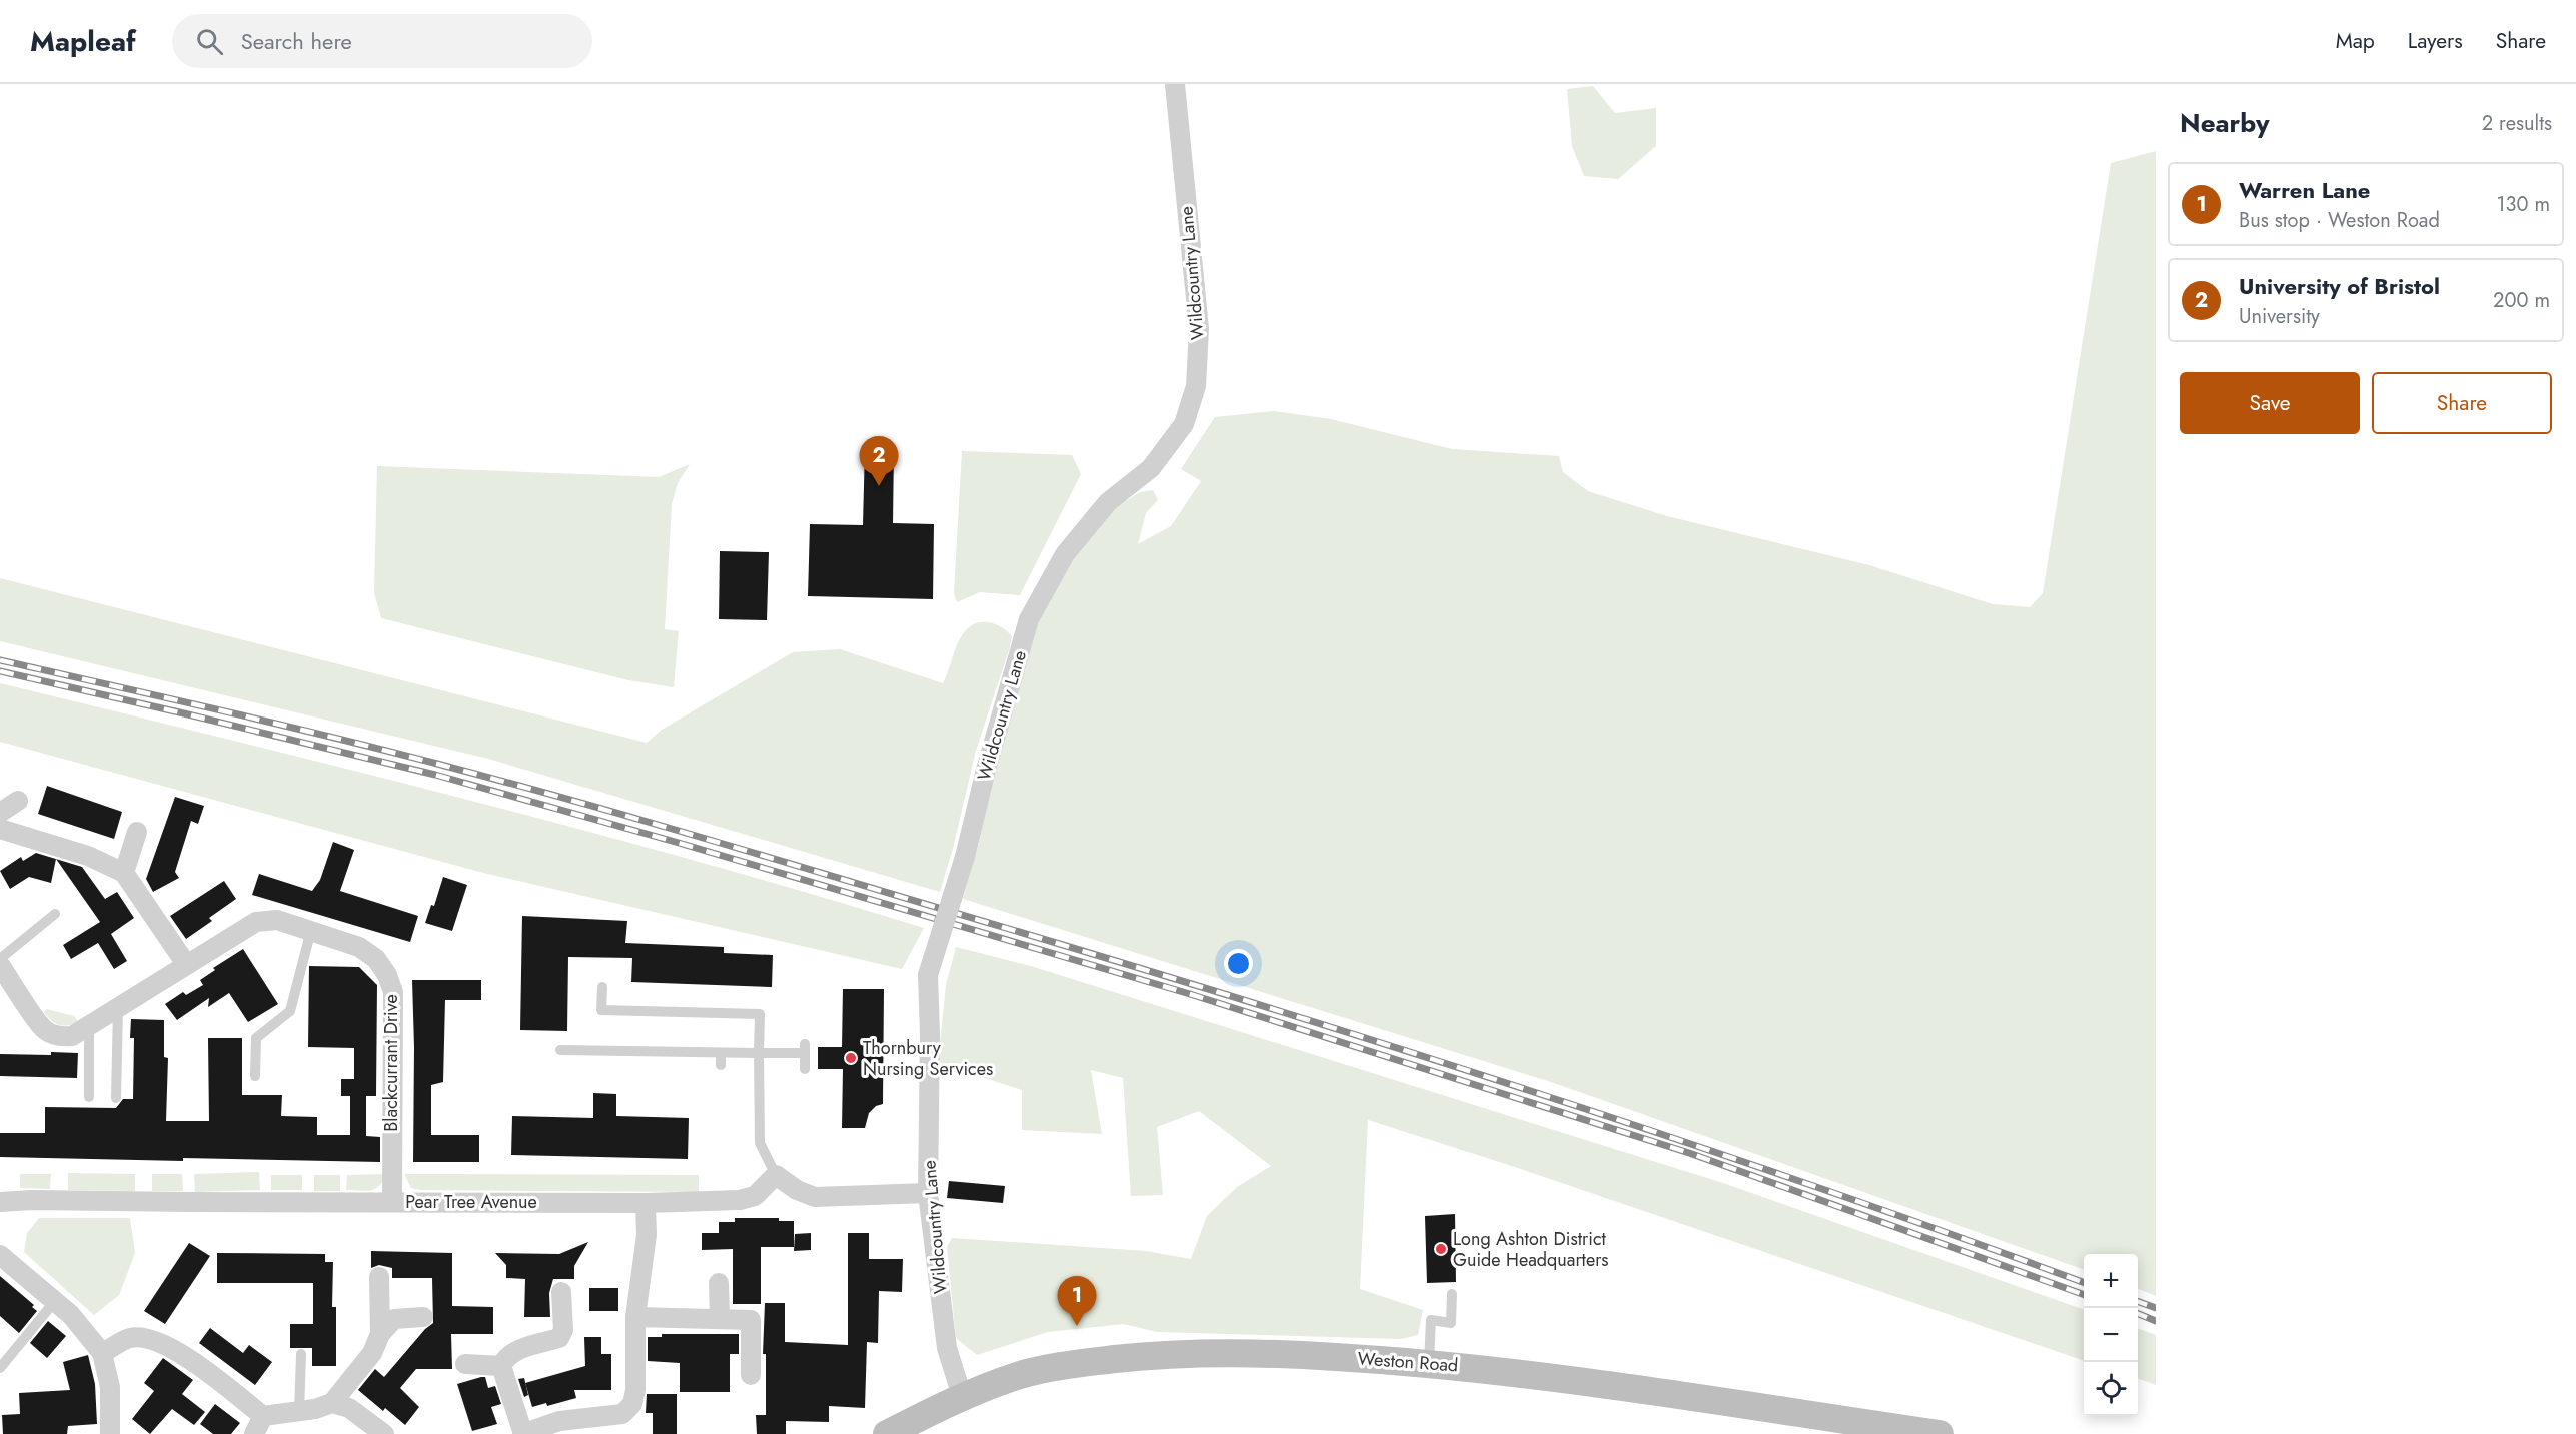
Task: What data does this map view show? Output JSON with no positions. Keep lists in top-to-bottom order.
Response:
{
  "streets": {
    "street": [
      "Wildcountry Lane",
      "Blackcurrant Drive",
      "Pear Tree Avenue",
      "Weston Road"
    ]
  },
  "crossings": [
    ["Wildcountry Lane", "Weston Road"],
    ["Blackcurrant Drive", "Pear Tree Avenue"]
  ],
  "places": ["Thornbury Nursing Services", "Long Ashton District Guide Headquarters"],
  "page": {
    "header": "Mapleaf",
    "search": "Search here",
    "nav": ["Map", "Layers", "Share"],
    "heading": ["Nearby", "2 results"],
    "list": [
      {
        "mark": "1",
        "name": "Warren Lane",
        "note": "Bus stop · Weston Road",
        "value": "130 m"
      },
      {
        "mark": "2",
        "name": "University of Bristol",
        "note": "University",
        "value": "200 m"
      }
    ],
    "buttons": ["Save", "Share"],
    "pins": ["2", "1"],
    "map_buttons": ["+", "−"]
  }
}
